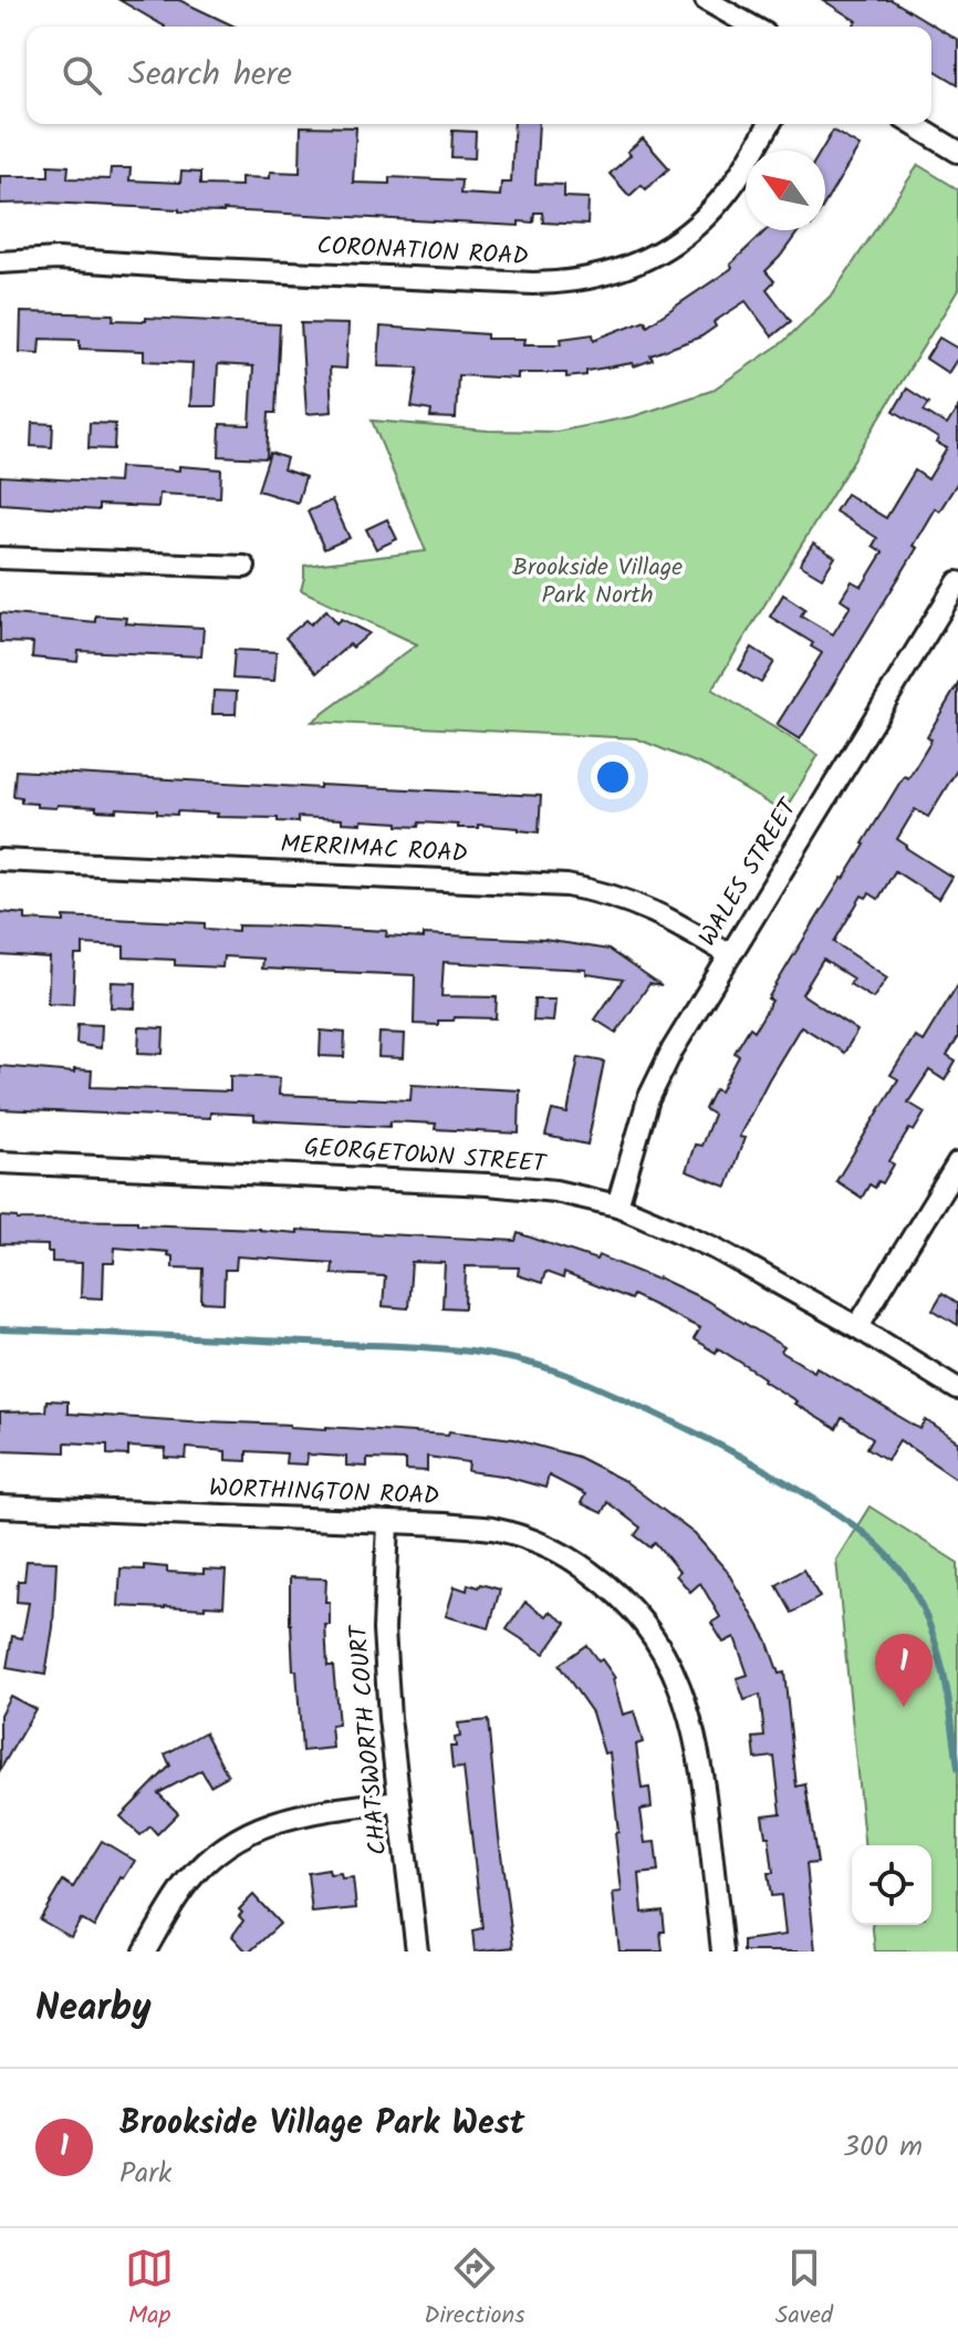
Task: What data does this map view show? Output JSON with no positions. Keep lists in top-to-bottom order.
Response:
{
  "streets": {
    "street": [
      "CORONATION ROAD",
      "MERRIMAC ROAD",
      "WALES STREET",
      "GEORGETOWN STREET",
      "WORTHINGTON ROAD",
      "CHATSWORTH COURT"
    ]
  },
  "crossings": [
    ["MERRIMAC ROAD", "WALES STREET"],
    ["WALES STREET", "GEORGETOWN STREET"],
    ["WORTHINGTON ROAD", "CHATSWORTH COURT"]
  ],
  "parks": ["Brookside Village Park North"],
  "north": "top left",
  "page": {
    "search": "Search here",
    "pins": "1",
    "heading": "Nearby",
    "list": [
      {
        "mark": "1",
        "name": "Brookside Village Park West",
        "note": "Park",
        "value": "300 m"
      }
    ],
    "nav": ["Map", "Directions", "Saved"]
  }
}
